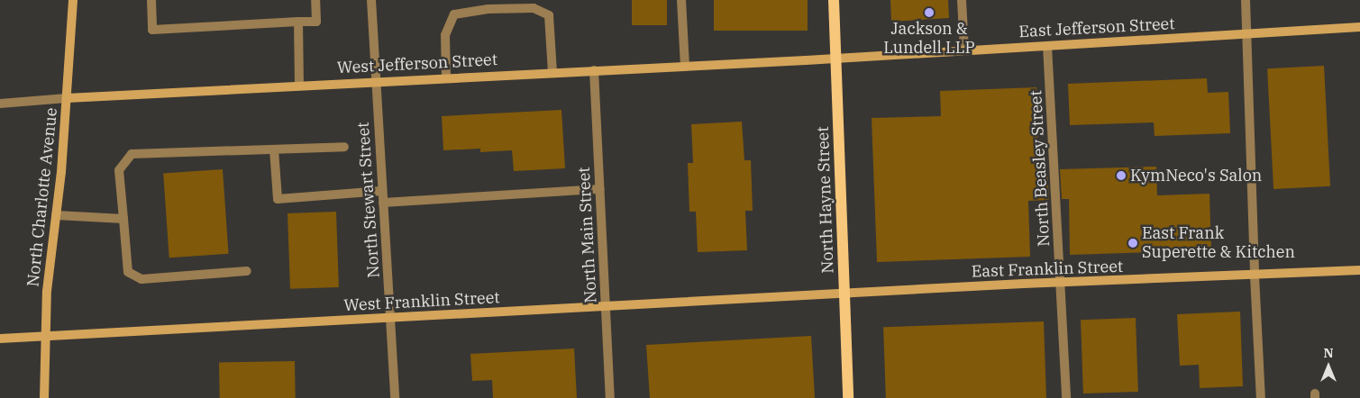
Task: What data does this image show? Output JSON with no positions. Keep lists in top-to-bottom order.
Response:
{
  "streets": {
    "main road": [
      "East Jefferson Street",
      "West Jefferson Street",
      "North Charlotte Avenue",
      "North Hayne Street",
      "East Franklin Street",
      "West Franklin Street"
    ],
    "street": ["North Beasley Street", "North Stewart Street", "North Main Street"]
  },
  "crossings": [
    ["East Jefferson Street", "West Jefferson Street"],
    ["East Jefferson Street", "North Beasley Street"],
    ["East Jefferson Street", "North Hayne Street"],
    ["West Jefferson Street", "North Charlotte Avenue"],
    ["West Jefferson Street", "North Stewart Street"],
    ["West Jefferson Street", "North Hayne Street"],
    ["West Jefferson Street", "North Main Street"],
    ["North Beasley Street", "East Franklin Street"],
    ["North Charlotte Avenue", "West Franklin Street"],
    ["North Stewart Street", "West Franklin Street"],
    ["North Hayne Street", "East Franklin Street"],
    ["North Hayne Street", "West Franklin Street"],
    ["North Main Street", "West Franklin Street"],
    ["East Franklin Street", "West Franklin Street"]
  ],
  "places": ["Jackson & Lundell LLP", "KymNeco's Salon", "East Frank Superette & Kitchen"],
  "north": "top"
}
